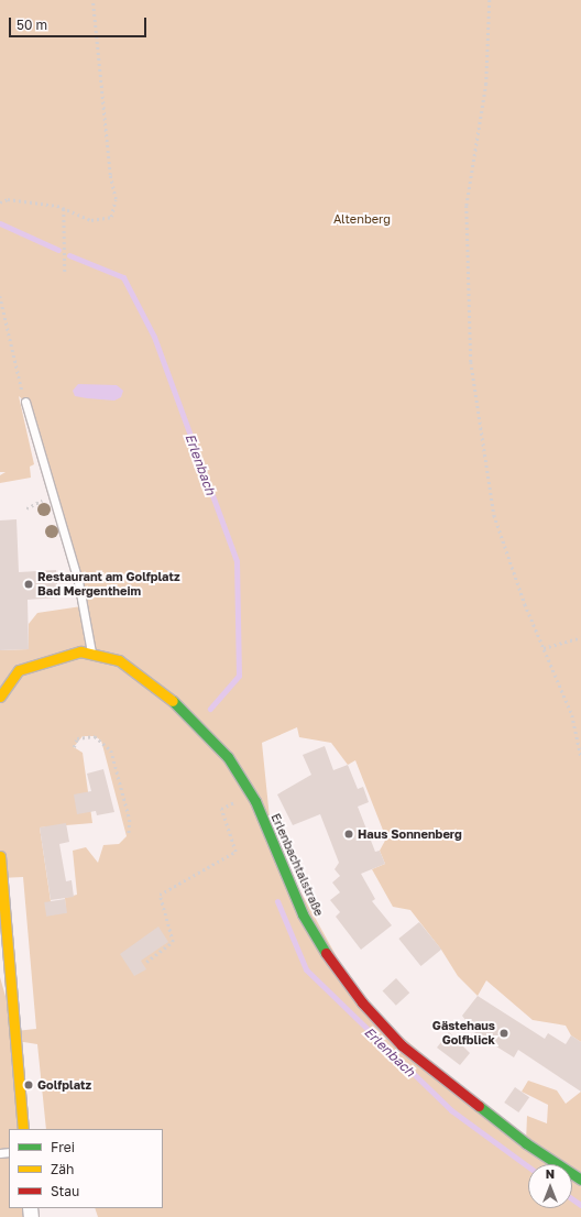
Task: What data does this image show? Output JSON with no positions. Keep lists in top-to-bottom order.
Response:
{
  "streets": {
    "street": ["Erlenbachtalstraße"]
  },
  "water": ["Erlenbach"],
  "parks": ["Altenberg"],
  "places": [
    "Restaurant am Golfplatz Bad Mergentheim",
    "Haus Sonnenberg",
    "Gästehaus Golfblick",
    "Golfplatz"
  ],
  "legend": ["Frei", "Zäh", "Stau"],
  "scale_bar": "50 m",
  "north": "top"
}
